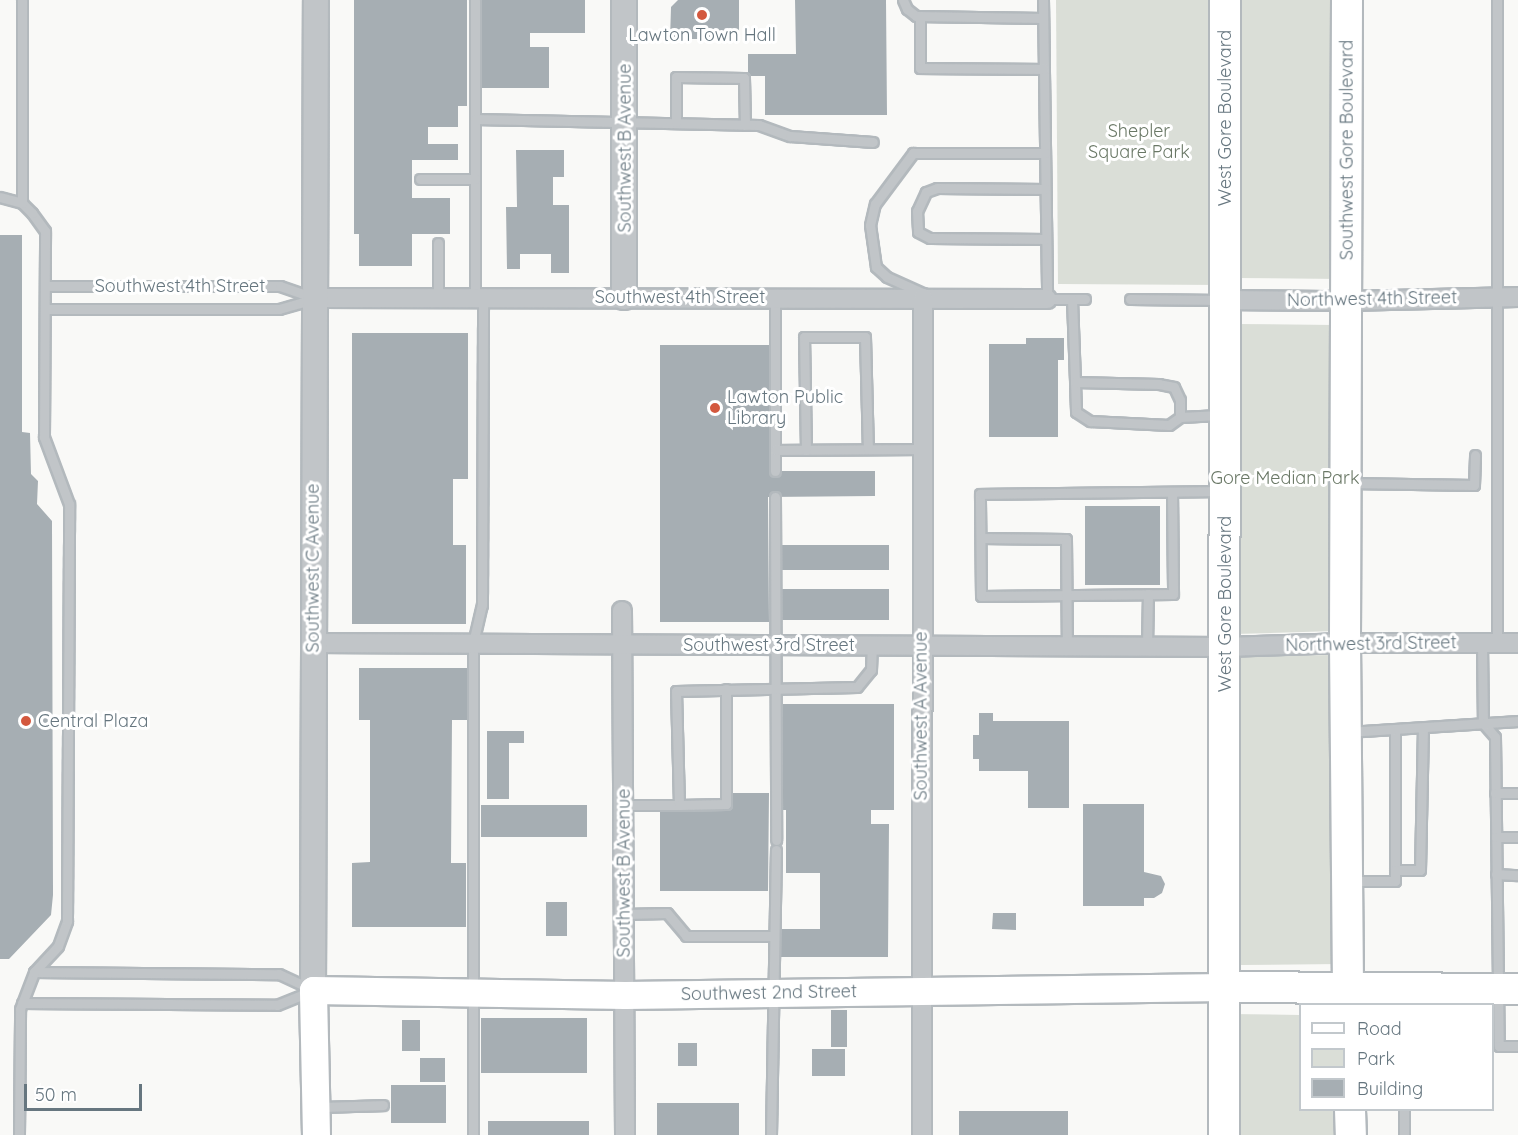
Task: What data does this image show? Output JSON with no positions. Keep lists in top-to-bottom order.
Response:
{
  "streets": {
    "main road": [
      "West Gore Boulevard",
      "Southwest Gore Boulevard",
      "Southwest C Avenue",
      "Southwest 2nd Street"
    ],
    "street": [
      "Southwest B Avenue",
      "Southwest 4th Street",
      "Northwest 4th Street",
      "Northwest 3rd Street",
      "Southwest 3rd Street",
      "Southwest A Avenue"
    ]
  },
  "crossings": [
    ["West Gore Boulevard", "Northwest 4th Street"],
    ["West Gore Boulevard", "Northwest 3rd Street"],
    ["West Gore Boulevard", "Southwest 3rd Street"],
    ["West Gore Boulevard", "Southwest 2nd Street"],
    ["Southwest B Avenue", "Southwest 4th Street"],
    ["Southwest B Avenue", "Southwest 3rd Street"],
    ["Southwest B Avenue", "Southwest 2nd Street"],
    ["Southwest Gore Boulevard", "Northwest 4th Street"],
    ["Southwest 4th Street", "Southwest C Avenue"],
    ["Southwest 4th Street", "Southwest A Avenue"],
    ["Southwest C Avenue", "Southwest 3rd Street"],
    ["Southwest C Avenue", "Southwest 2nd Street"],
    ["Northwest 3rd Street", "Southwest 3rd Street"],
    ["Southwest 3rd Street", "Southwest A Avenue"],
    ["Southwest A Avenue", "Southwest 2nd Street"]
  ],
  "parks": ["Shepler Square Park", "Gore Median Park"],
  "places": ["Lawton Town Hall", "Lawton Public Library", "Central Plaza"],
  "legend": ["Road", "Park", "Building"],
  "scale_bar": "50 m"
}
